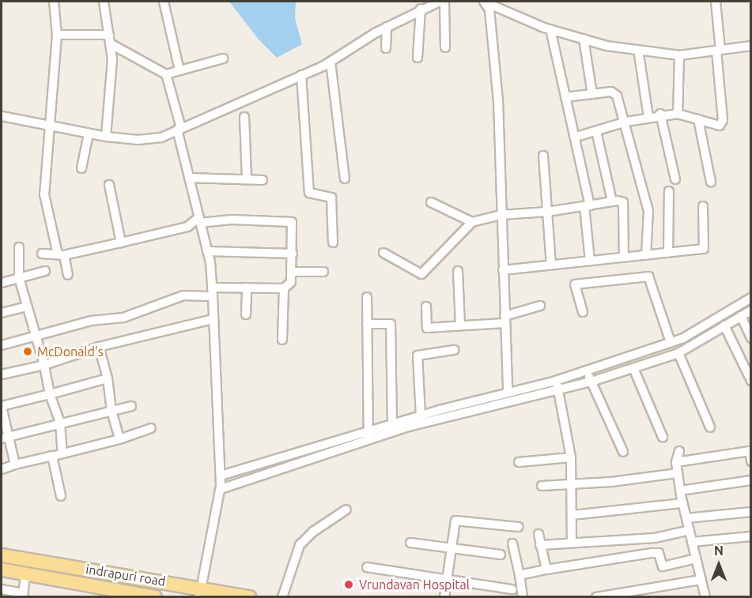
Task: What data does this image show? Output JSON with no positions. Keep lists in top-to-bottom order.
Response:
{
  "streets": {
    "main road": ["indrapuri road"]
  },
  "places": ["McDonald's", "Vrundavan Hospital"],
  "north": "top"
}
